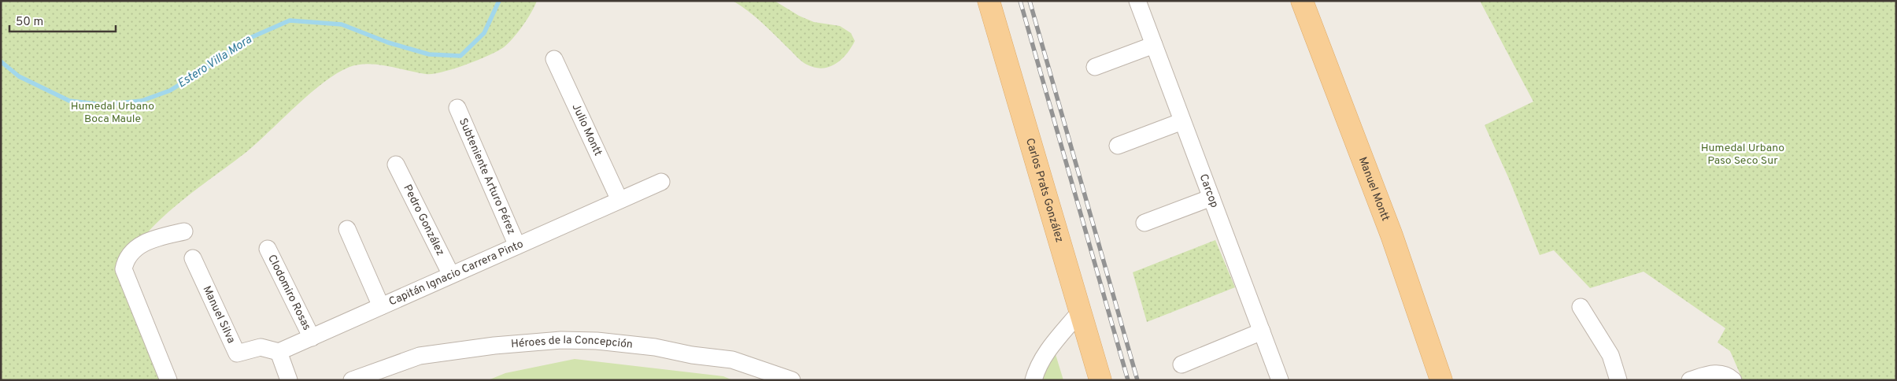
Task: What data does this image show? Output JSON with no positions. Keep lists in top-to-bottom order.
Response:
{
  "streets": {
    "main road": ["Manuel Montt", "Carlos Prats González"],
    "street": [
      "Julio Montt",
      "Subteniente Arturo Pérez",
      "Carcop",
      "Pedro González",
      "Capitán Ignacio Carrera Pinto",
      "Clodomiro Rosas",
      "Manuel Silva",
      "Héroes de la Concepción"
    ]
  },
  "crossings": [
    ["Julio Montt", "Capitán Ignacio Carrera Pinto"],
    ["Subteniente Arturo Pérez", "Capitán Ignacio Carrera Pinto"],
    ["Pedro González", "Capitán Ignacio Carrera Pinto"],
    ["Capitán Ignacio Carrera Pinto", "Clodomiro Rosas"],
    ["Capitán Ignacio Carrera Pinto", "Manuel Silva"]
  ],
  "water": ["Estero Villa Mora"],
  "parks": ["Humedal Urbano Boca Maule", "Humedal Urbano Paso Seco Sur"],
  "scale_bar": "50 m"
}
